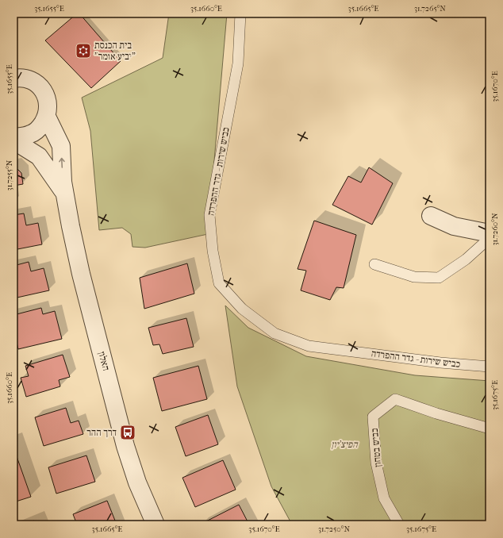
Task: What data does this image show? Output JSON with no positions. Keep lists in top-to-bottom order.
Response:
{
  "streets": {
    "street": ["האלון"],
    "lane": ["כביש שירות - גדר ההפרדה", "כביש בטחון"]
  },
  "parks": ["הפיצ'יון"],
  "places": {
    "synagogue": ["בית הכנסת \"יביע אומר\""],
    "bus stop": ["דרך ההר"]
  },
  "coordinates": [
    "35.1655°E",
    "35.1660°E",
    "35.1665°E",
    "31.7265°N",
    "35.1670°E",
    "31.7255°N",
    "31.7260°N",
    "35.1675°E",
    "31.7250°N"
  ]
}
